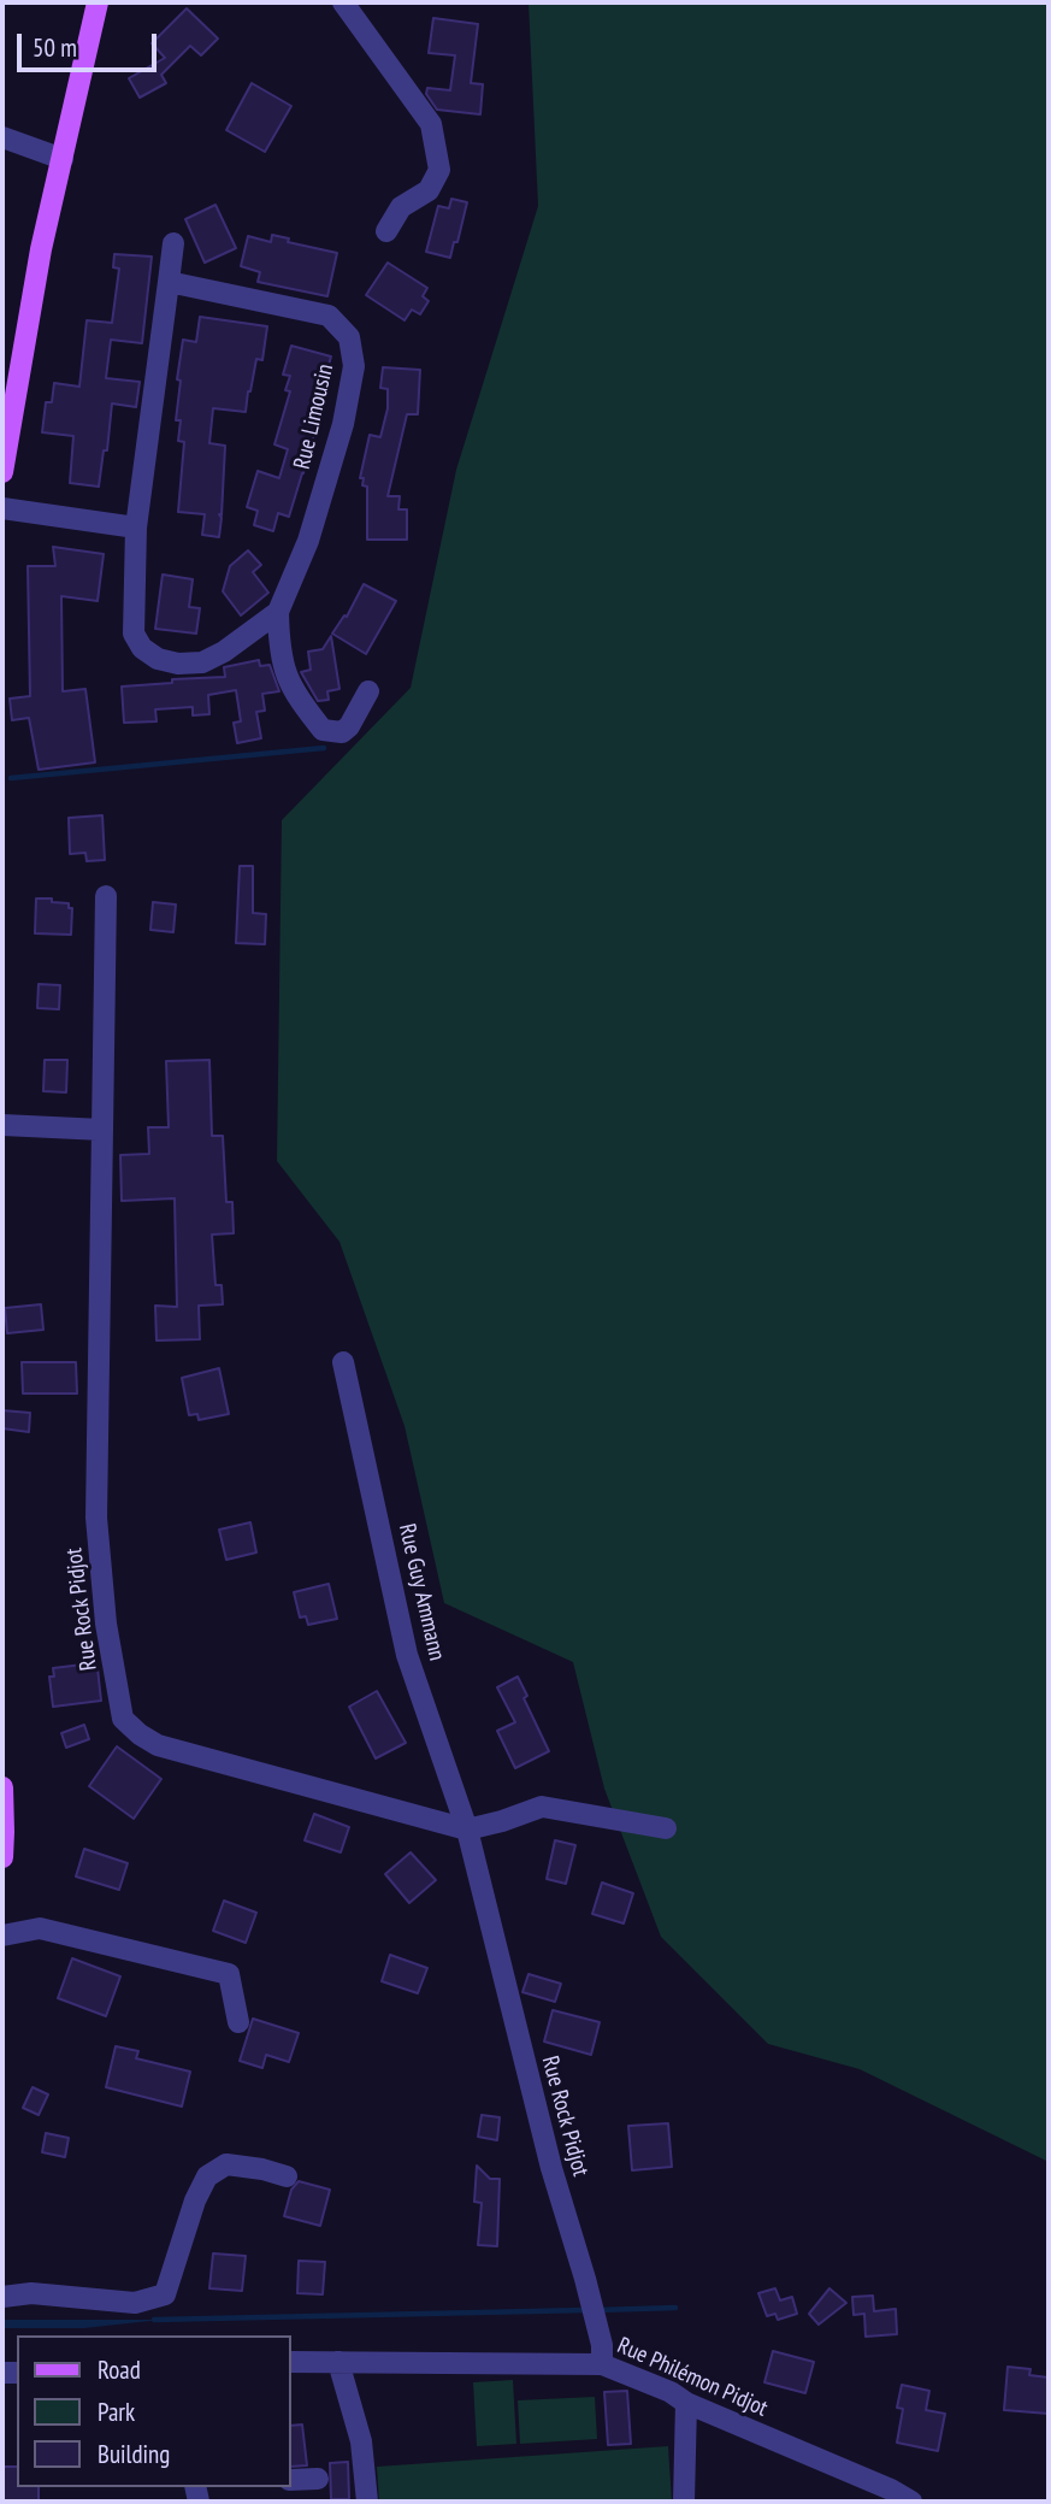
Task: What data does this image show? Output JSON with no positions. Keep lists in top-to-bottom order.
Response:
{
  "streets": {
    "street": [
      "Rue Limousin",
      "Rue Guy Ammann",
      "Rue Rock Pidjot",
      "Rue Philémon Pidjot"
    ]
  },
  "crossings": [
    ["Rue Guy Ammann", "Rue Rock Pidjot"],
    ["Rue Rock Pidjot", "Rue Philémon Pidjot"]
  ],
  "legend": ["Road", "Park", "Building"],
  "scale_bar": "50 m"
}
